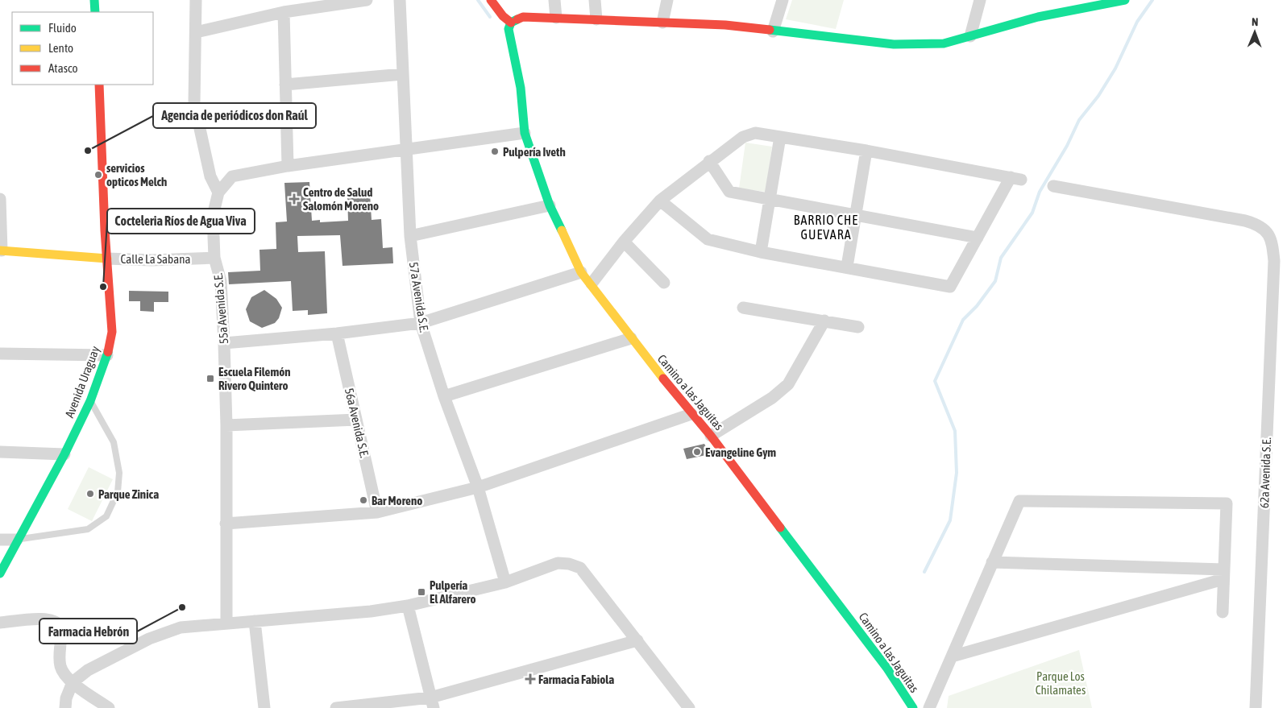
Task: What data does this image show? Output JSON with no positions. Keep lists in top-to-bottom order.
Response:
{
  "streets": {
    "street": [
      "Calle La Sabana",
      "57a Avenida S.E.",
      "55a Avenida S.E.",
      "Avenida Uraguay",
      "Camino a las Jaguitas",
      "56a Avenida S.E.",
      "62a Avenida S.E."
    ]
  },
  "crossings": [
    ["Calle La Sabana", "55a Avenida S.E."],
    ["Calle La Sabana", "Avenida Uraguay"]
  ],
  "districts": ["BARRIO CHE GUEVARA"],
  "parks": ["Parque Los Chilamates"],
  "places": {
    "other": [
      "Agencia de periódicos don Raúl",
      "Pulpería Iveth",
      "servicios opticos Melch",
      "Cocteleria Ríos de Agua Viva",
      "Evangeline Gym",
      "Parque Zinica",
      "Bar Moreno",
      "Farmacia Hebrón"
    ],
    "health": ["Centro de Salud Salomón Moreno", "Farmacia Fabiola"],
    "transit": ["Escuela Filemón Rivero Quintero", "Pulpería El Alfarero"]
  },
  "legend": ["Fluido", "Lento", "Atasco"],
  "north": "top"
}
